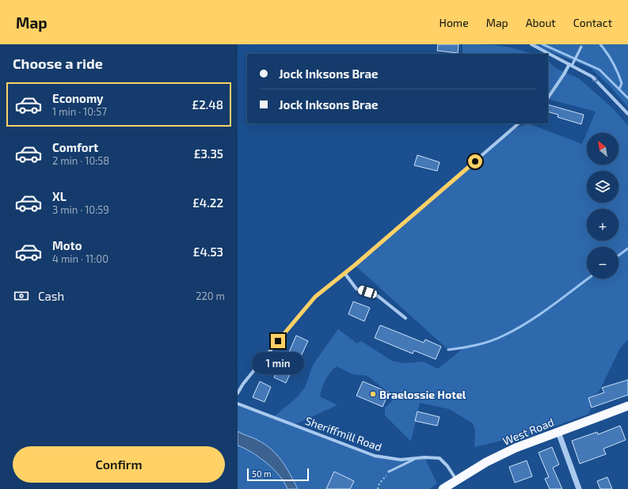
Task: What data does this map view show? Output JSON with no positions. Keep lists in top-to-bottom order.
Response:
{
  "streets": {
    "highway": ["West Road"],
    "street": ["Sheriffmill Road"]
  },
  "crossings": [
    ["West Road", "Sheriffmill Road"]
  ],
  "places": ["Braelossie Hotel"],
  "scale_bar": "50 m",
  "north": "top left",
  "page": {
    "header": "Map",
    "nav": [
      "Home",
      "Map",
      "About",
      "Contact"
    ],
    "heading": "Choose a ride",
    "banner": ["Jock Inksons Brae", "Jock Inksons Brae"],
    "list": [
      {
        "name": "Economy",
        "note": "1 min · 10:57",
        "value": "£2.48"
      },
      {
        "name": "Comfort",
        "note": "2 min · 10:58",
        "value": "£3.35"
      },
      {
        "name": "XL",
        "note": "3 min · 10:59",
        "value": "£4.22"
      },
      {
        "name": "Moto",
        "note": "4 min · 11:00",
        "value": "£4.53"
      }
    ],
    "map_buttons": ["+", "−"],
    "pay": ["Cash", "220 m"],
    "bubble": "1 min",
    "buttons": "Confirm",
    "scale": "50 m"
  }
}
